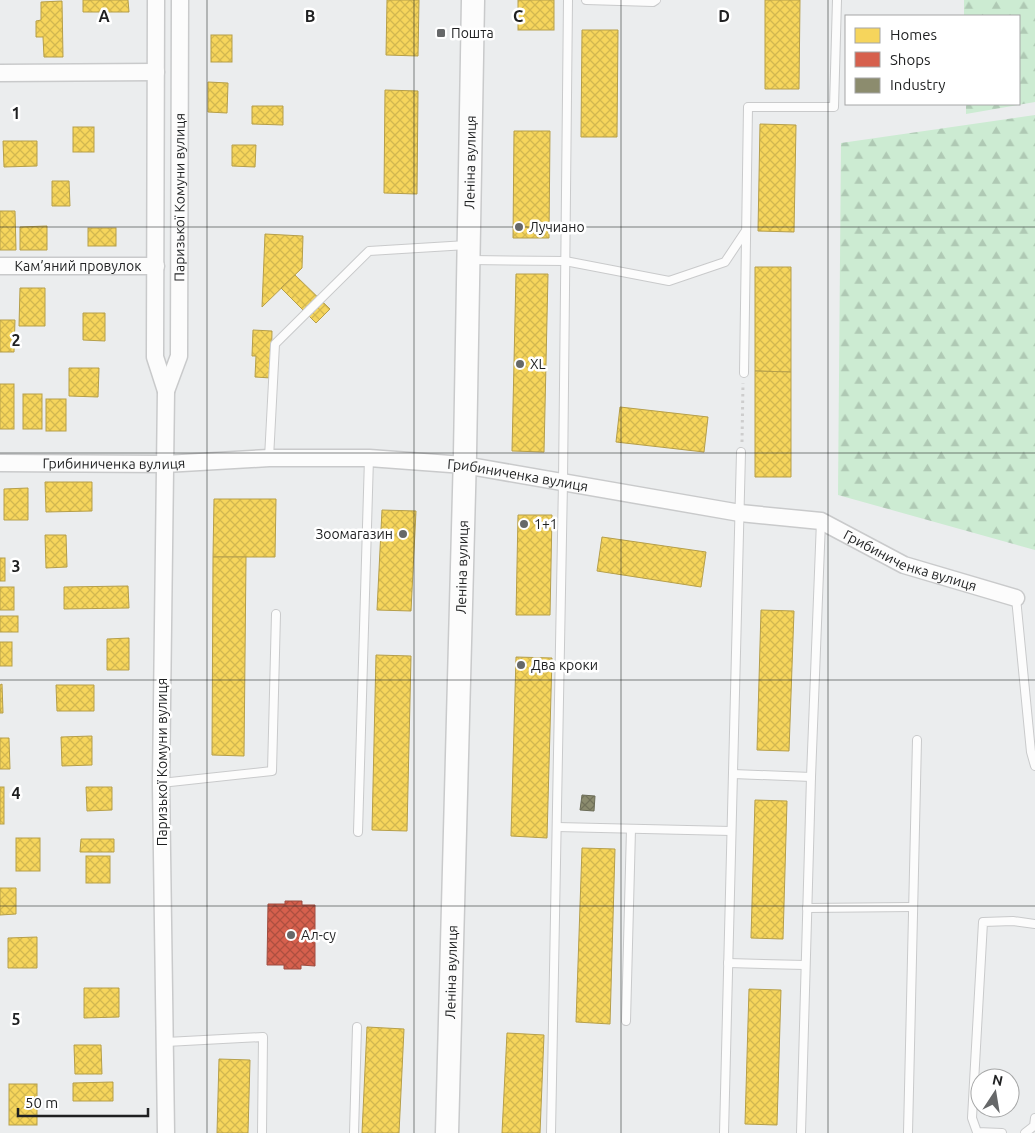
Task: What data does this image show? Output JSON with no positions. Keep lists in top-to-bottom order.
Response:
{
  "streets": {
    "main road": ["Леніна вулиця"],
    "street": ["Паризької Комуни вулиця", "Кам’яний провулок", "Грибиниченка вулиця"]
  },
  "crossings": [
    ["Леніна вулиця", "Грибиниченка вулиця"],
    ["Паризької Комуни вулиця", "Кам’яний провулок"],
    ["Паризької Комуни вулиця", "Грибиниченка вулиця"]
  ],
  "places": {
    "transit": ["Пошта"],
    "other": [
      "Лучиано",
      "XL",
      "1+1",
      "Зоомагазин",
      "Два кроки",
      "Ал-су"
    ]
  },
  "legend": ["Homes", "Shops", "Industry"],
  "scale_bar": "50 m",
  "north": "top",
  "grid": {
    "columns": [
      "A",
      "B",
      "C",
      "D"
    ],
    "rows": [
      "1",
      "2",
      "3",
      "4",
      "5"
    ]
  }
}
